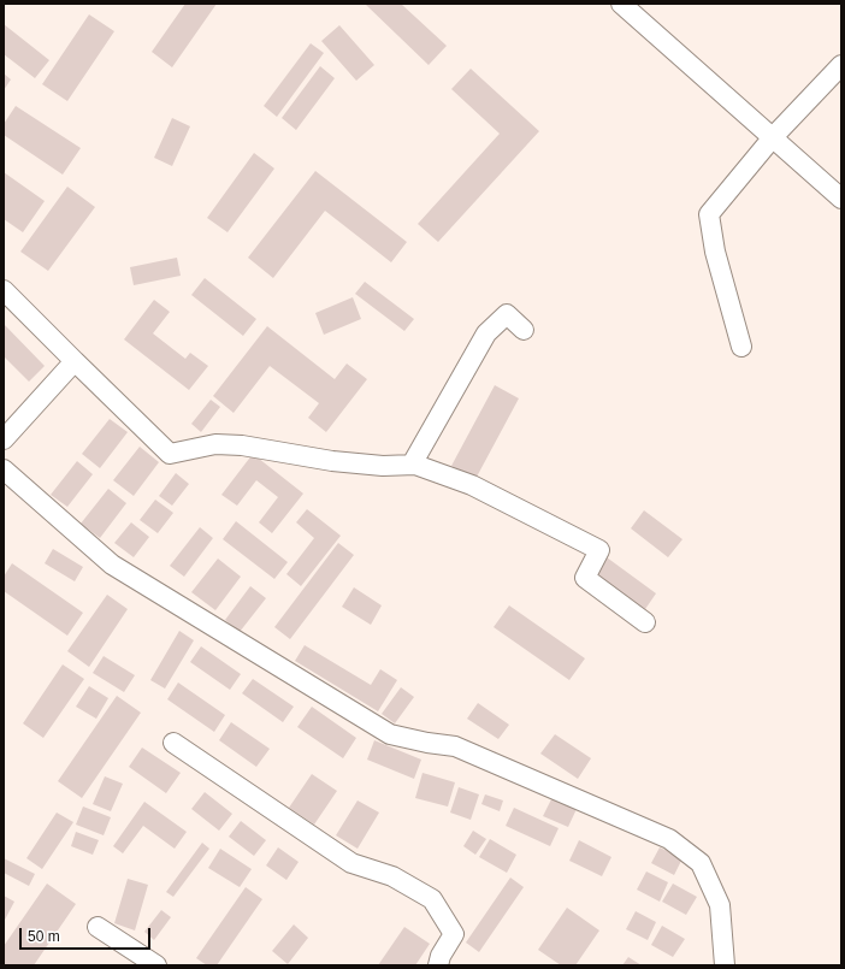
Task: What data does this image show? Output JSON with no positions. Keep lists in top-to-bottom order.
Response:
{
  "scale_bar": "50 m"
}
